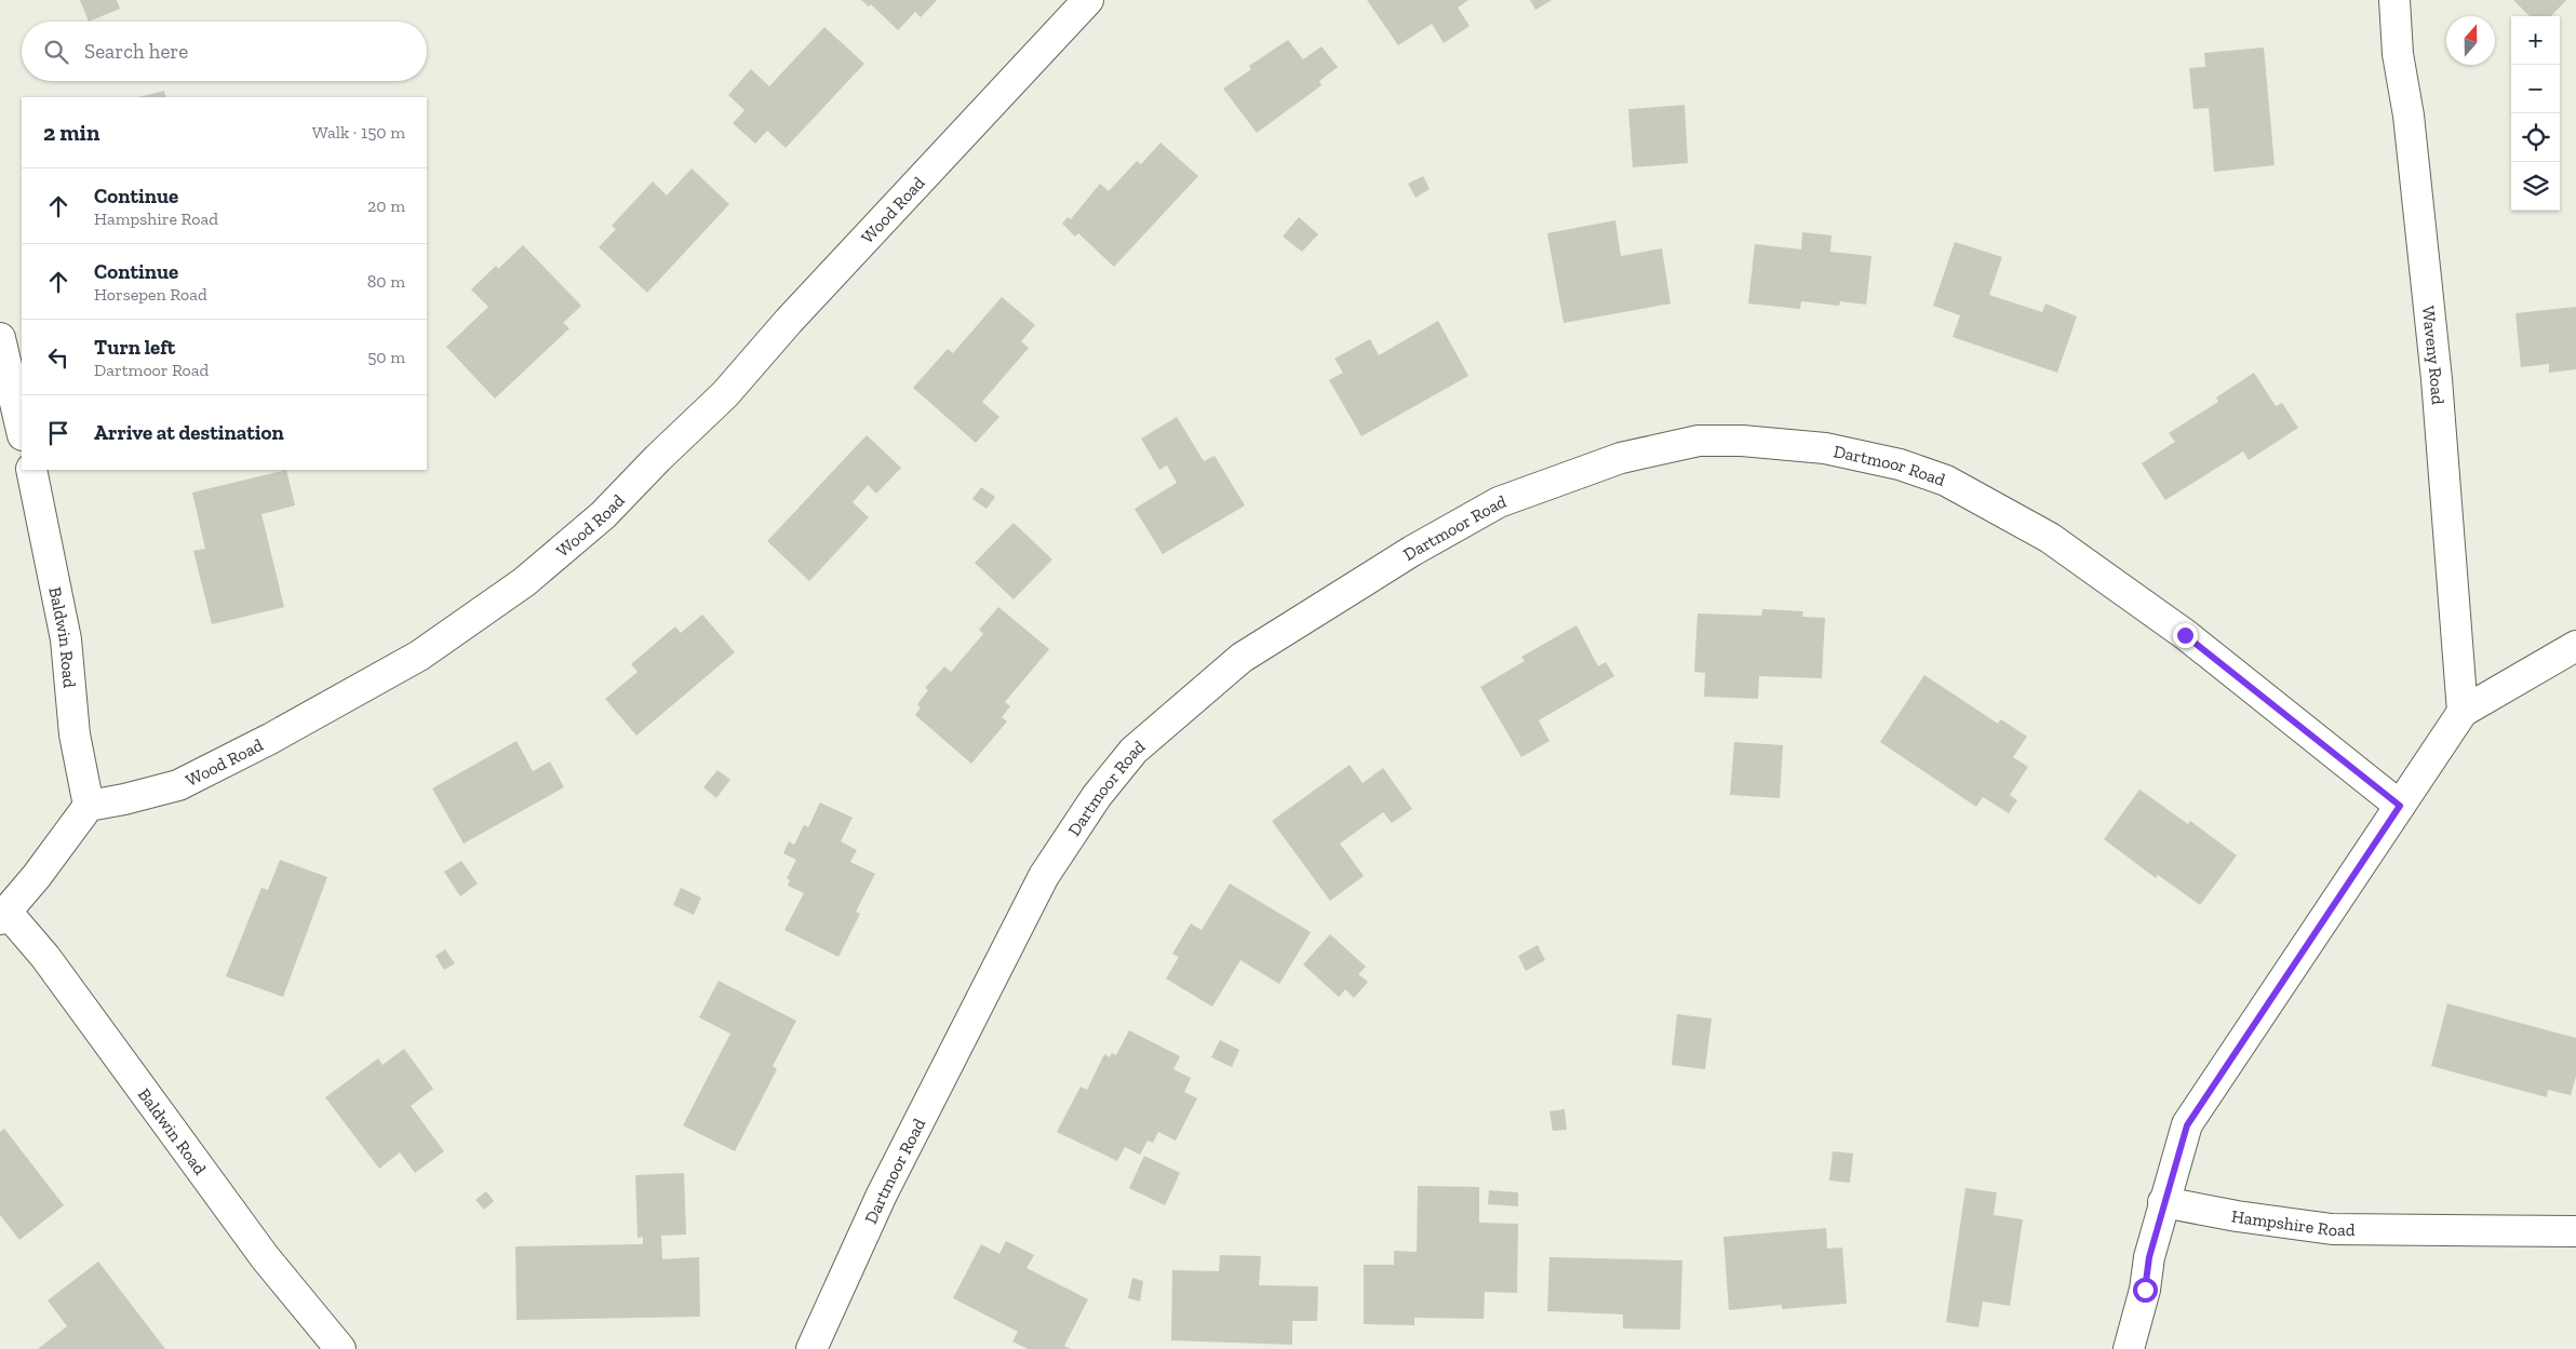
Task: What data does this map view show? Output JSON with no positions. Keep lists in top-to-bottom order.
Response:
{
  "streets": {
    "street": [
      "Wood Road",
      "Waveny Road",
      "Dartmoor Road",
      "Baldwin Road",
      "Hampshire Road"
    ]
  },
  "crossings": [
    ["Wood Road", "Baldwin Road"]
  ],
  "north": "top",
  "page": {
    "map_buttons": ["+", "−"],
    "search": "Search here",
    "heading": ["2 min", "Walk · 150 m"],
    "list": [
      ["Continue", "Hampshire Road", "20 m"],
      ["Continue", "Horsepen Road", "80 m"],
      ["Turn left", "Dartmoor Road", "50 m"],
      "Arrive at destination"
    ]
  }
}
